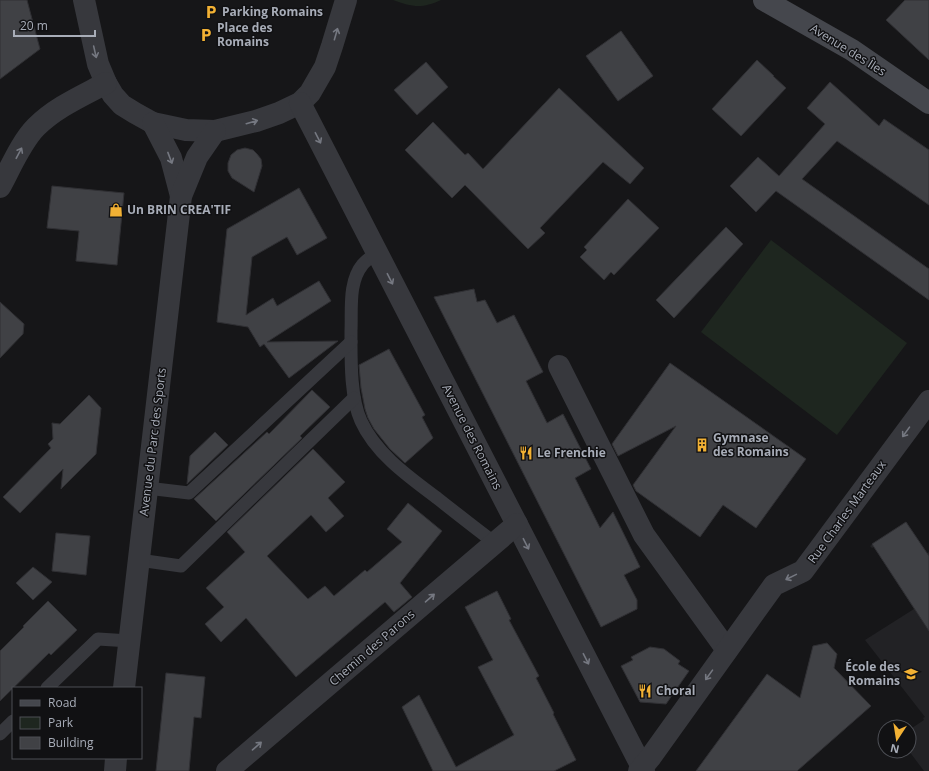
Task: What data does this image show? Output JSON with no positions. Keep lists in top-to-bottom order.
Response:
{
  "streets": {
    "street": [
      "Avenue des Îles",
      "Avenue des Romains",
      "Avenue du Parc des Sports",
      "Rue Charles Marteaux",
      "Chemin des Parons"
    ]
  },
  "crossings": [
    ["Avenue des Romains", "Rue Charles Marteaux"],
    ["Avenue des Romains", "Chemin des Parons"]
  ],
  "one_way": ["Rue Charles Marteaux", "Chemin des Parons"],
  "places": {
    "parking": ["Parking Romains", "Place des Romains"],
    "shop": ["Un BRIN CREA'TIF"],
    "building": ["Gymnase des Romains"],
    "restaurant": ["Le Frenchie", "Choral"],
    "school or university": ["École des Romains"]
  },
  "legend": ["Road", "Park", "Building"],
  "scale_bar": "20 m",
  "north": "bottom"
}
